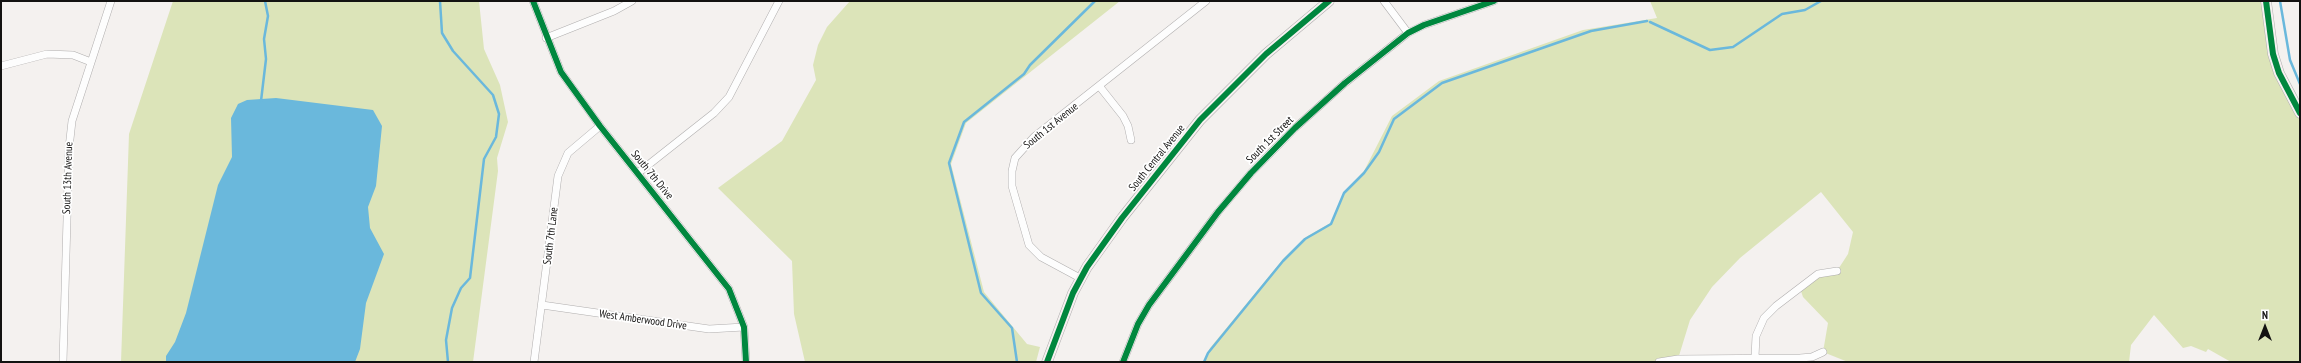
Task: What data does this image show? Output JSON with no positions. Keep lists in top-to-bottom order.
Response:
{
  "streets": {
    "street": [
      "South 1st Avenue",
      "South 1st Street",
      "South Central Avenue",
      "South 7th Drive",
      "South 13th Avenue",
      "South 7th Lane",
      "West Amberwood Drive"
    ]
  },
  "crossings": [
    ["South 1st Avenue", "South Central Avenue"],
    ["South 7th Drive", "South 7th Lane"],
    ["South 7th Drive", "West Amberwood Drive"],
    ["South 7th Lane", "West Amberwood Drive"]
  ],
  "north": "top"
}
